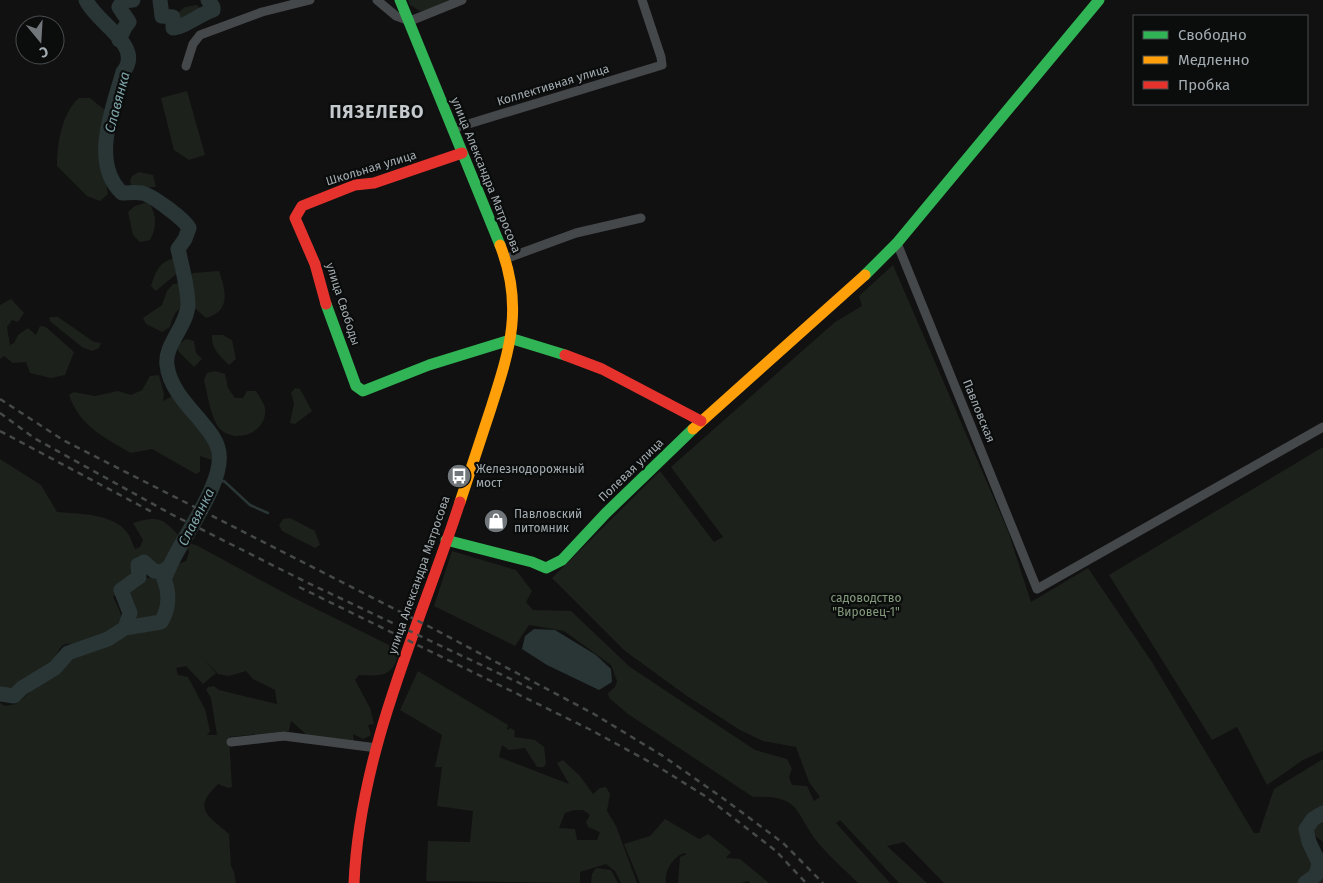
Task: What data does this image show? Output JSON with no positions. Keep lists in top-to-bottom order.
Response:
{
  "streets": {
    "street": [
      "Коллективная улица",
      "Школьная улица",
      "улица Александра Матросова",
      "улица Свободы",
      "Павловская",
      "Полевая улица"
    ]
  },
  "crossings": [
    ["Коллективная улица", "улица Александра Матросова"],
    ["Школьная улица", "улица Александра Матросова"],
    ["Школьная улица", "улица Свободы"],
    ["улица Александра Матросова", "улица Свободы"],
    ["улица Александра Матросова", "Полевая улица"],
    ["Павловская", "Полевая улица"]
  ],
  "districts": ["ПЯЗЕЛЕВО"],
  "water": ["Славянка"],
  "parks": ["садоводство \"Вировец-1\""],
  "places": {
    "bus stop": ["Железнодорожный мост"],
    "shop": ["Павловский питомник"]
  },
  "legend": ["Свободно", "Медленно", "Пробка"],
  "north": "bottom"
}
